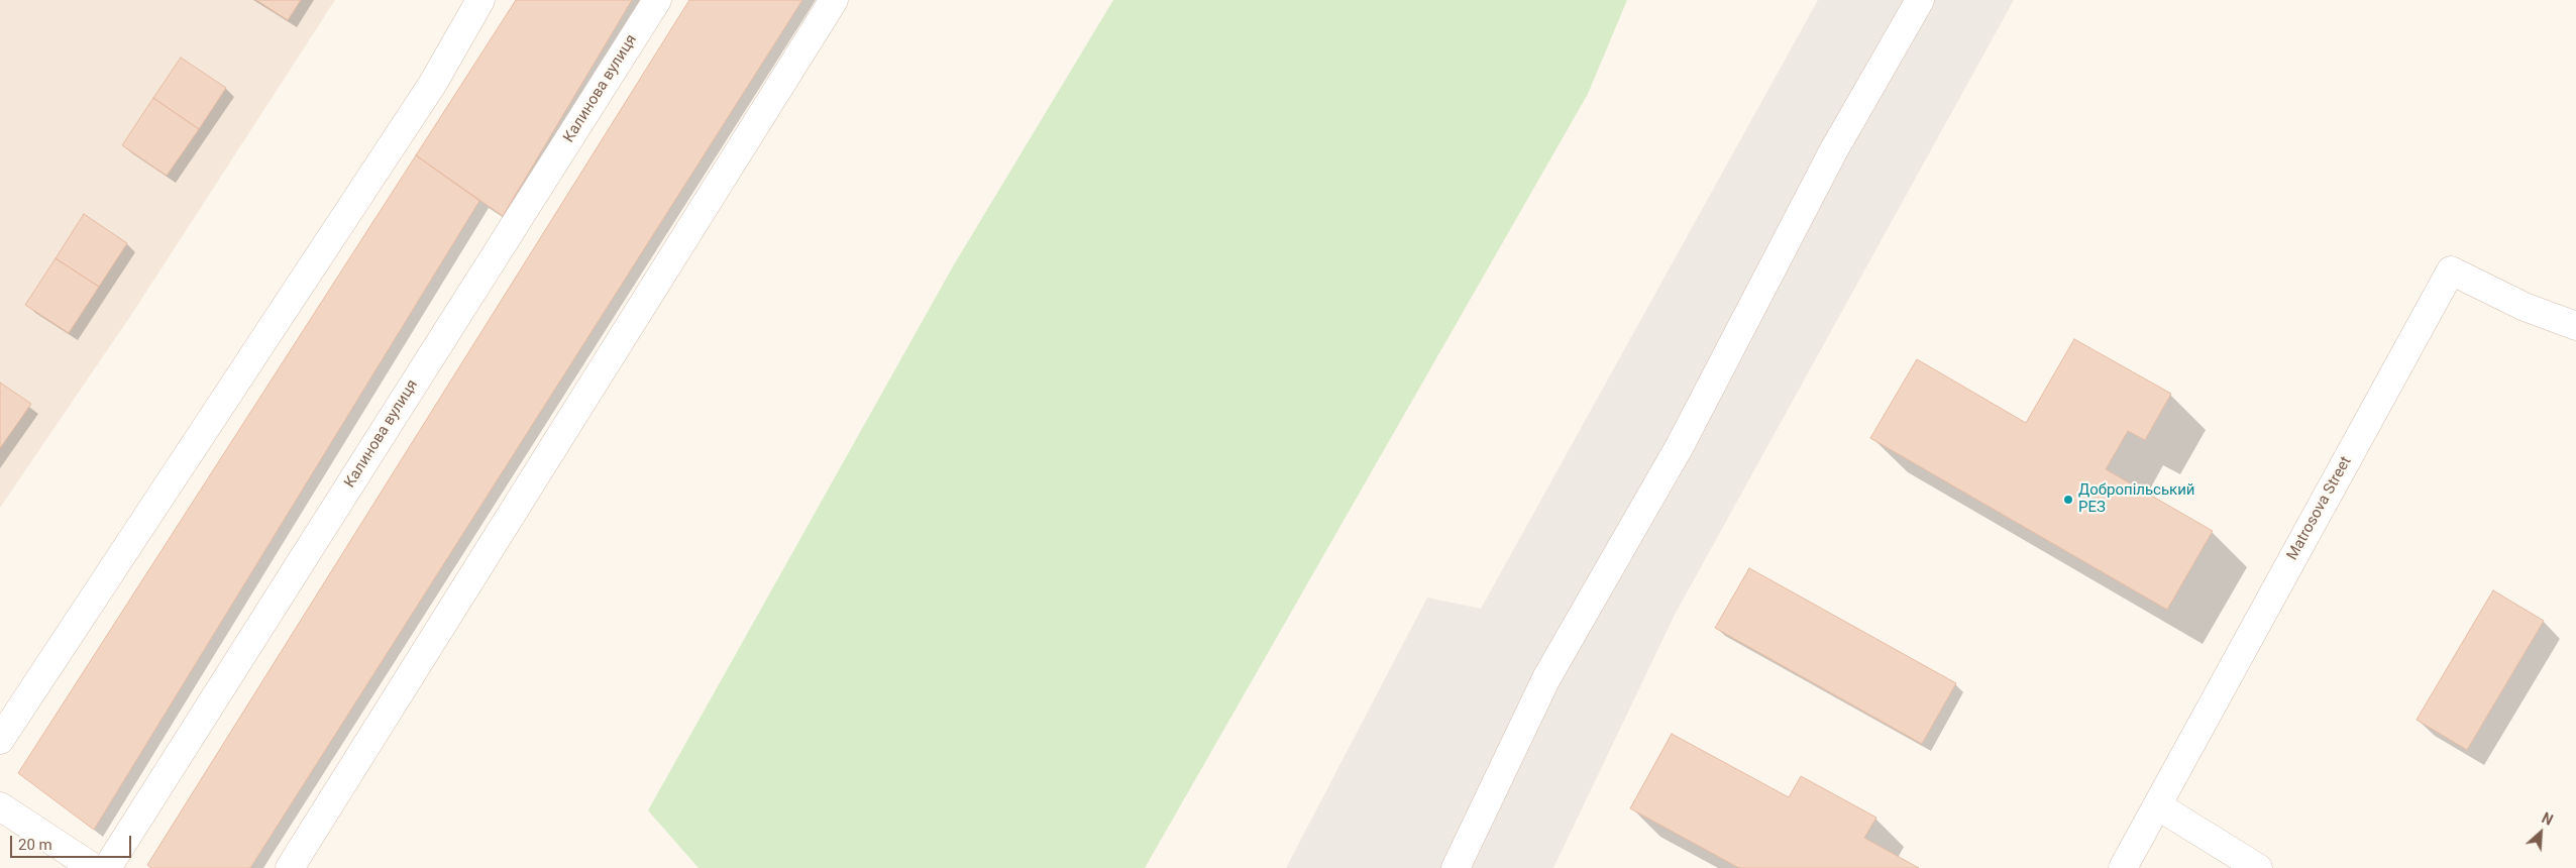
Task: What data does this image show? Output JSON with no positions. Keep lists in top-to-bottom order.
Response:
{
  "streets": {
    "street": ["Калинова вулиця", "Matrosova Street"]
  },
  "places": ["Добропільський РЕЗ"],
  "scale_bar": "20 m",
  "north": "top right"
}
